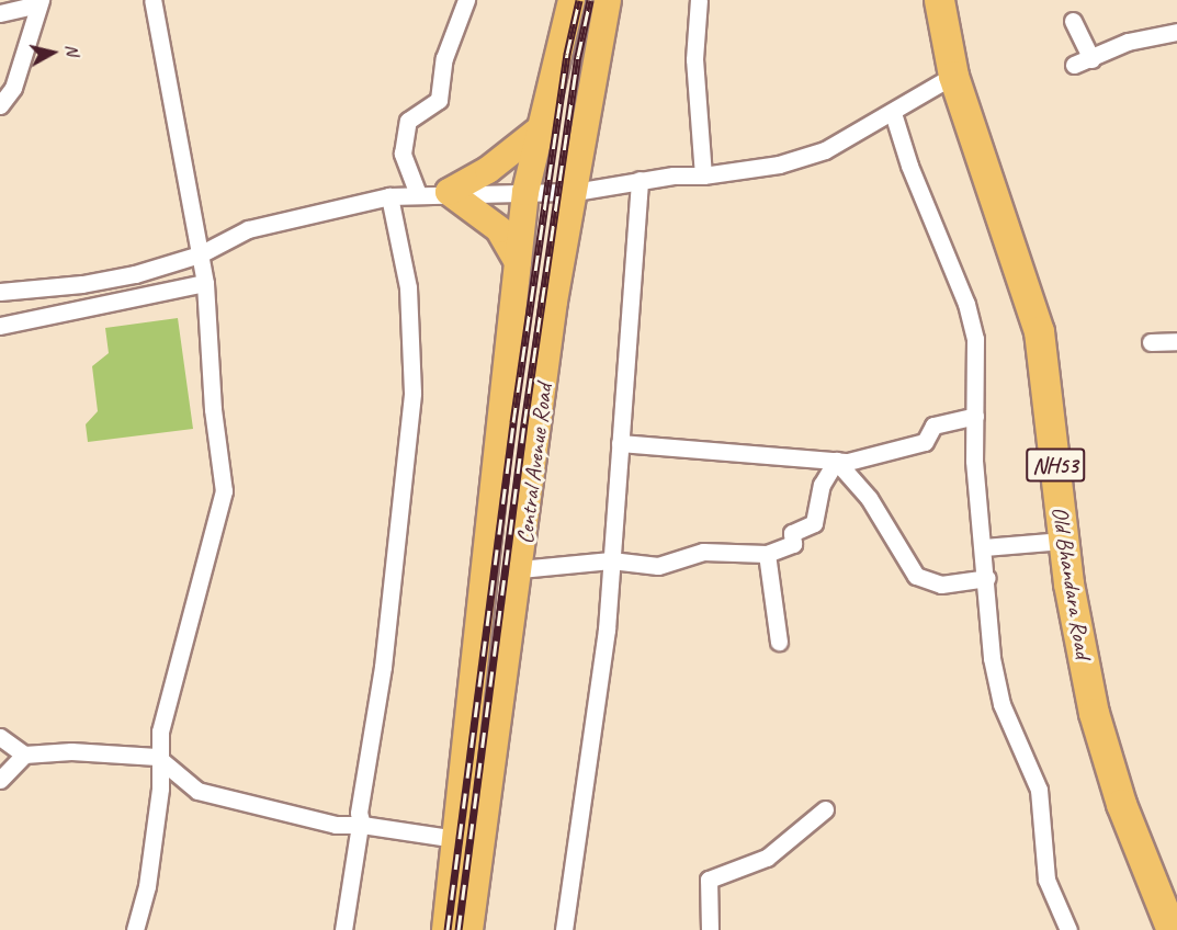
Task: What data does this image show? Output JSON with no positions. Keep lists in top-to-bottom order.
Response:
{
  "streets": {
    "highway": ["NH53", "Old Bhandara Road"],
    "main road": ["Central Avenue Road"]
  },
  "north": "right"
}
